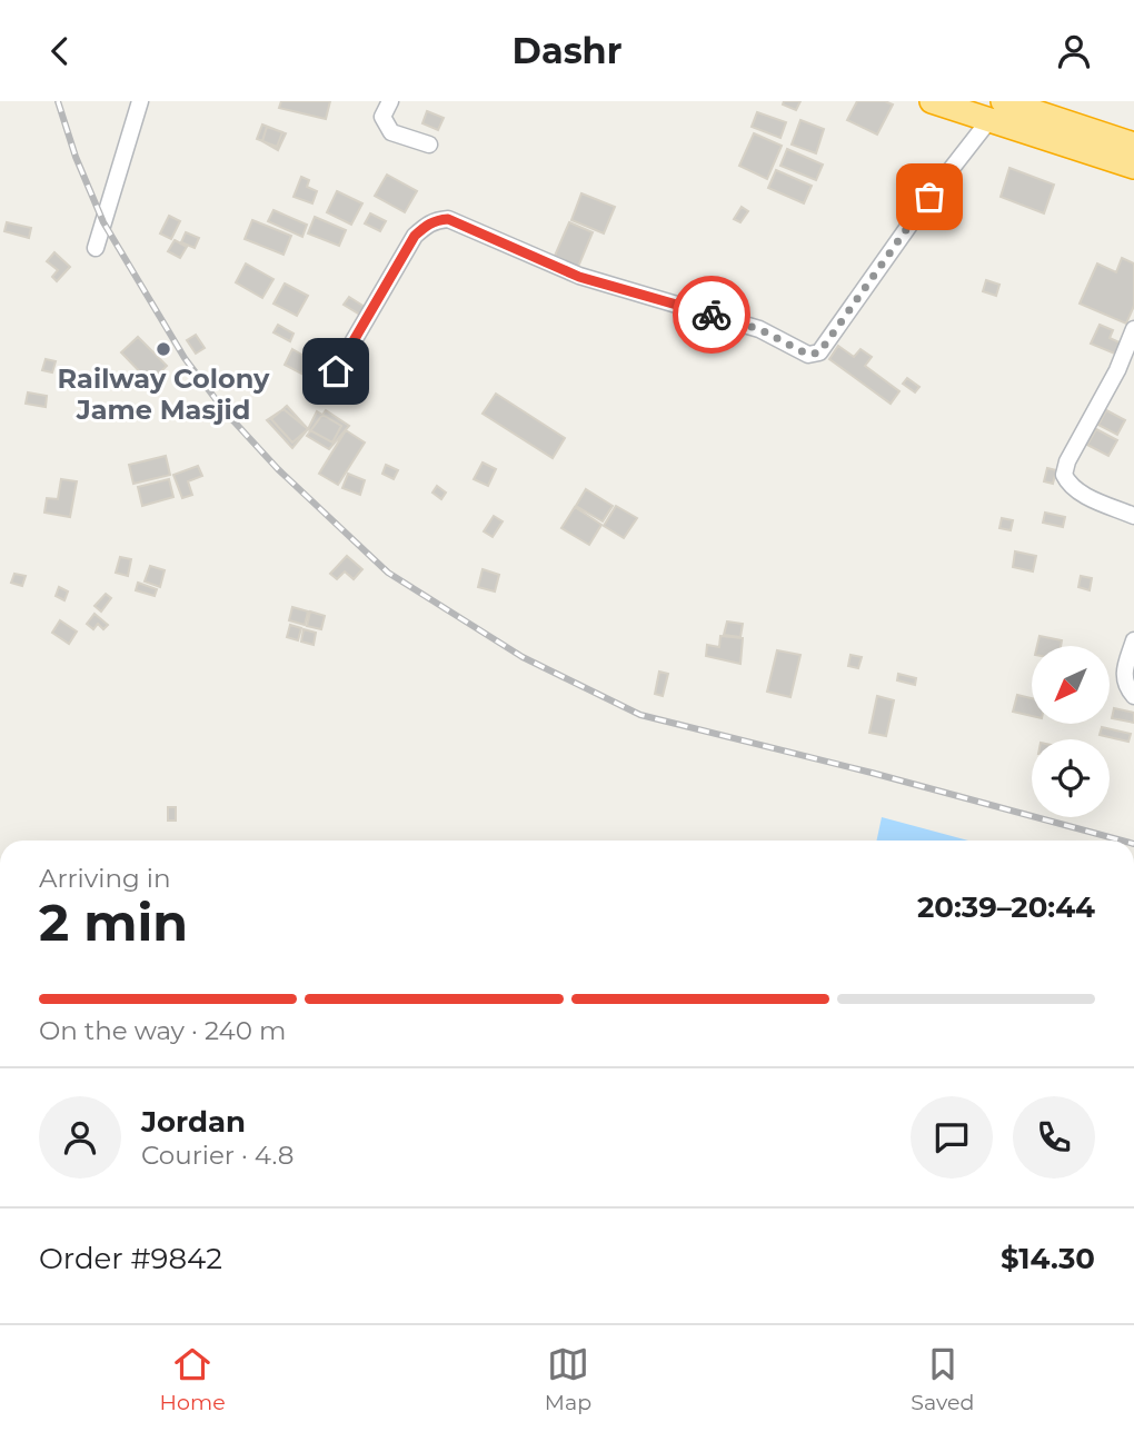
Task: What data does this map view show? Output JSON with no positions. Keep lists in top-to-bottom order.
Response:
{
  "places": ["Railway Colony Jame Masjid"],
  "north": "bottom left",
  "page": {
    "header": "Dashr",
    "heading": ["2 min", "Arriving in", "20:39–20:44"],
    "panel": [
      "Jordan",
      "Courier · 4.8",
      "Order #9842",
      "$14.30"
    ],
    "bar": "On the way · 240 m",
    "tabs": ["Home", "Map", "Saved"]
  }
}
